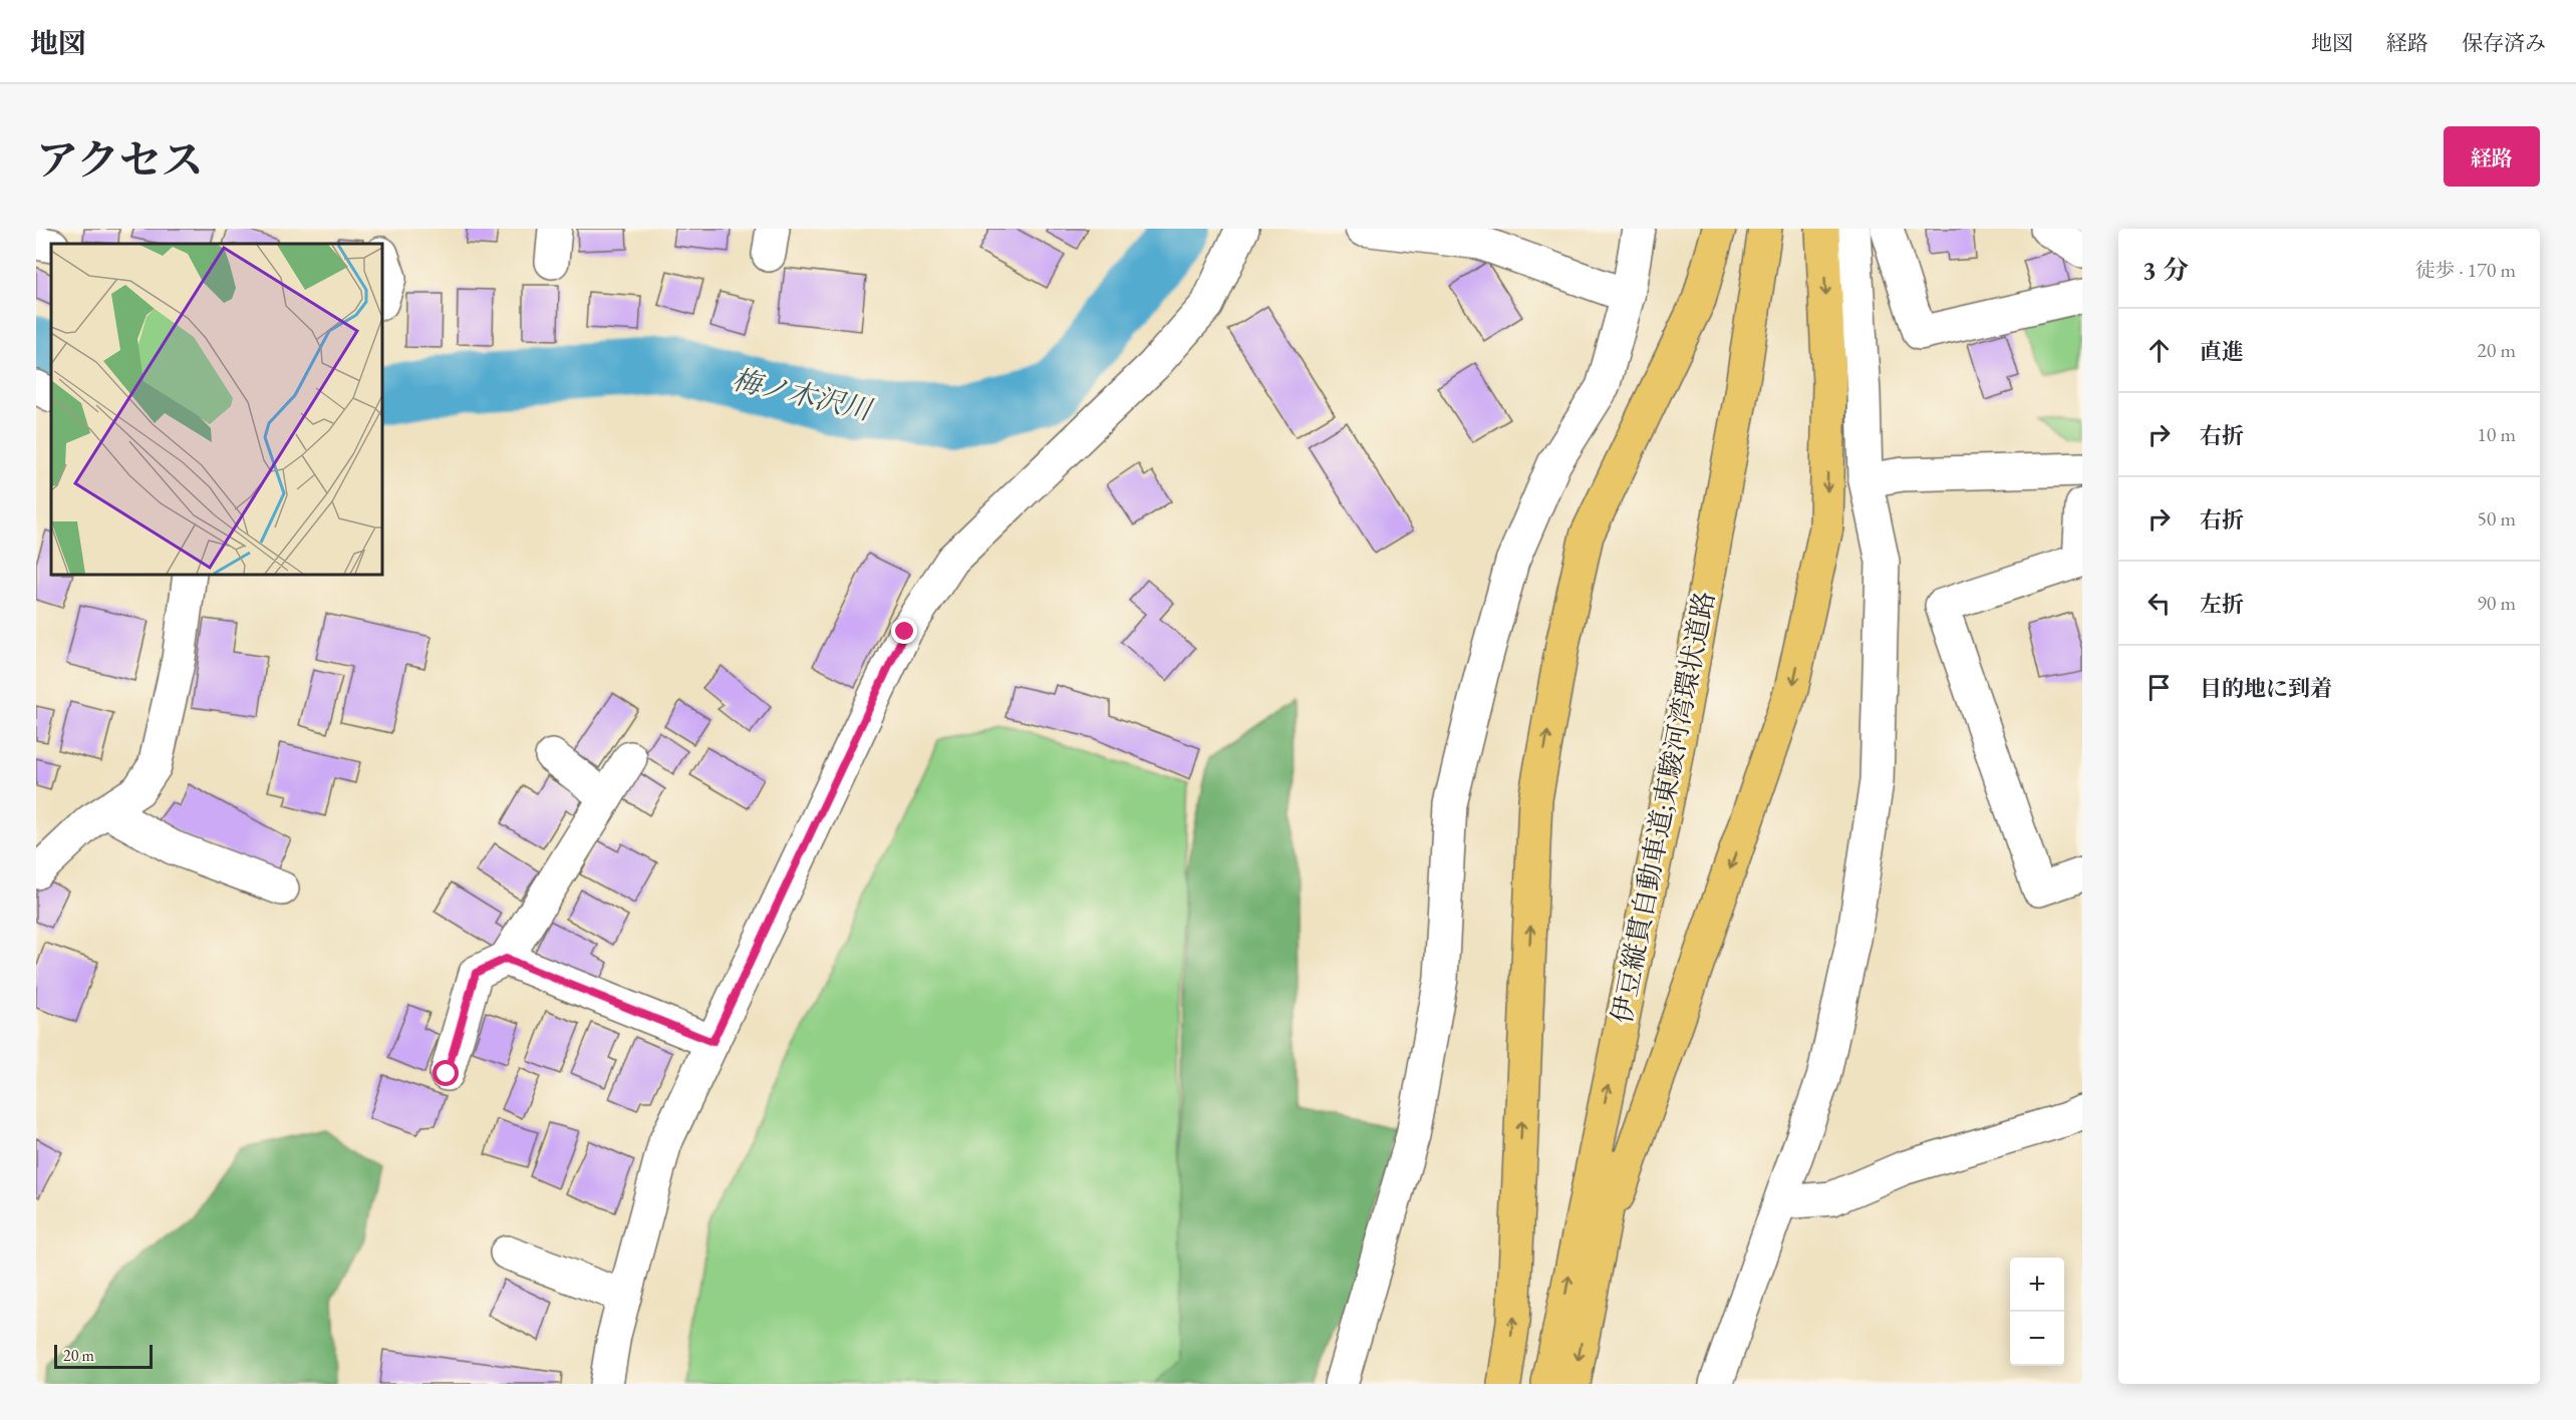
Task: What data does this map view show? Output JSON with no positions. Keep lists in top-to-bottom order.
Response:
{
  "streets": {
    "highway": ["伊豆縦貫自動車道;東駿河湾環状道路"]
  },
  "water": ["梅ノ木沢川"],
  "scale_bar": "20 m",
  "page": {
    "header": "地図",
    "nav": ["地図", "経路", "保存済み"],
    "title": "アクセス",
    "buttons": "経路",
    "heading": ["3 分", "徒歩 · 170 m"],
    "list": [
      ["直進", "20 m"],
      ["右折", "10 m"],
      ["右折", "50 m"],
      ["左折", "90 m"],
      "目的地に到着"
    ],
    "map_buttons": ["+", "−"],
    "scale": "20 m"
  }
}
